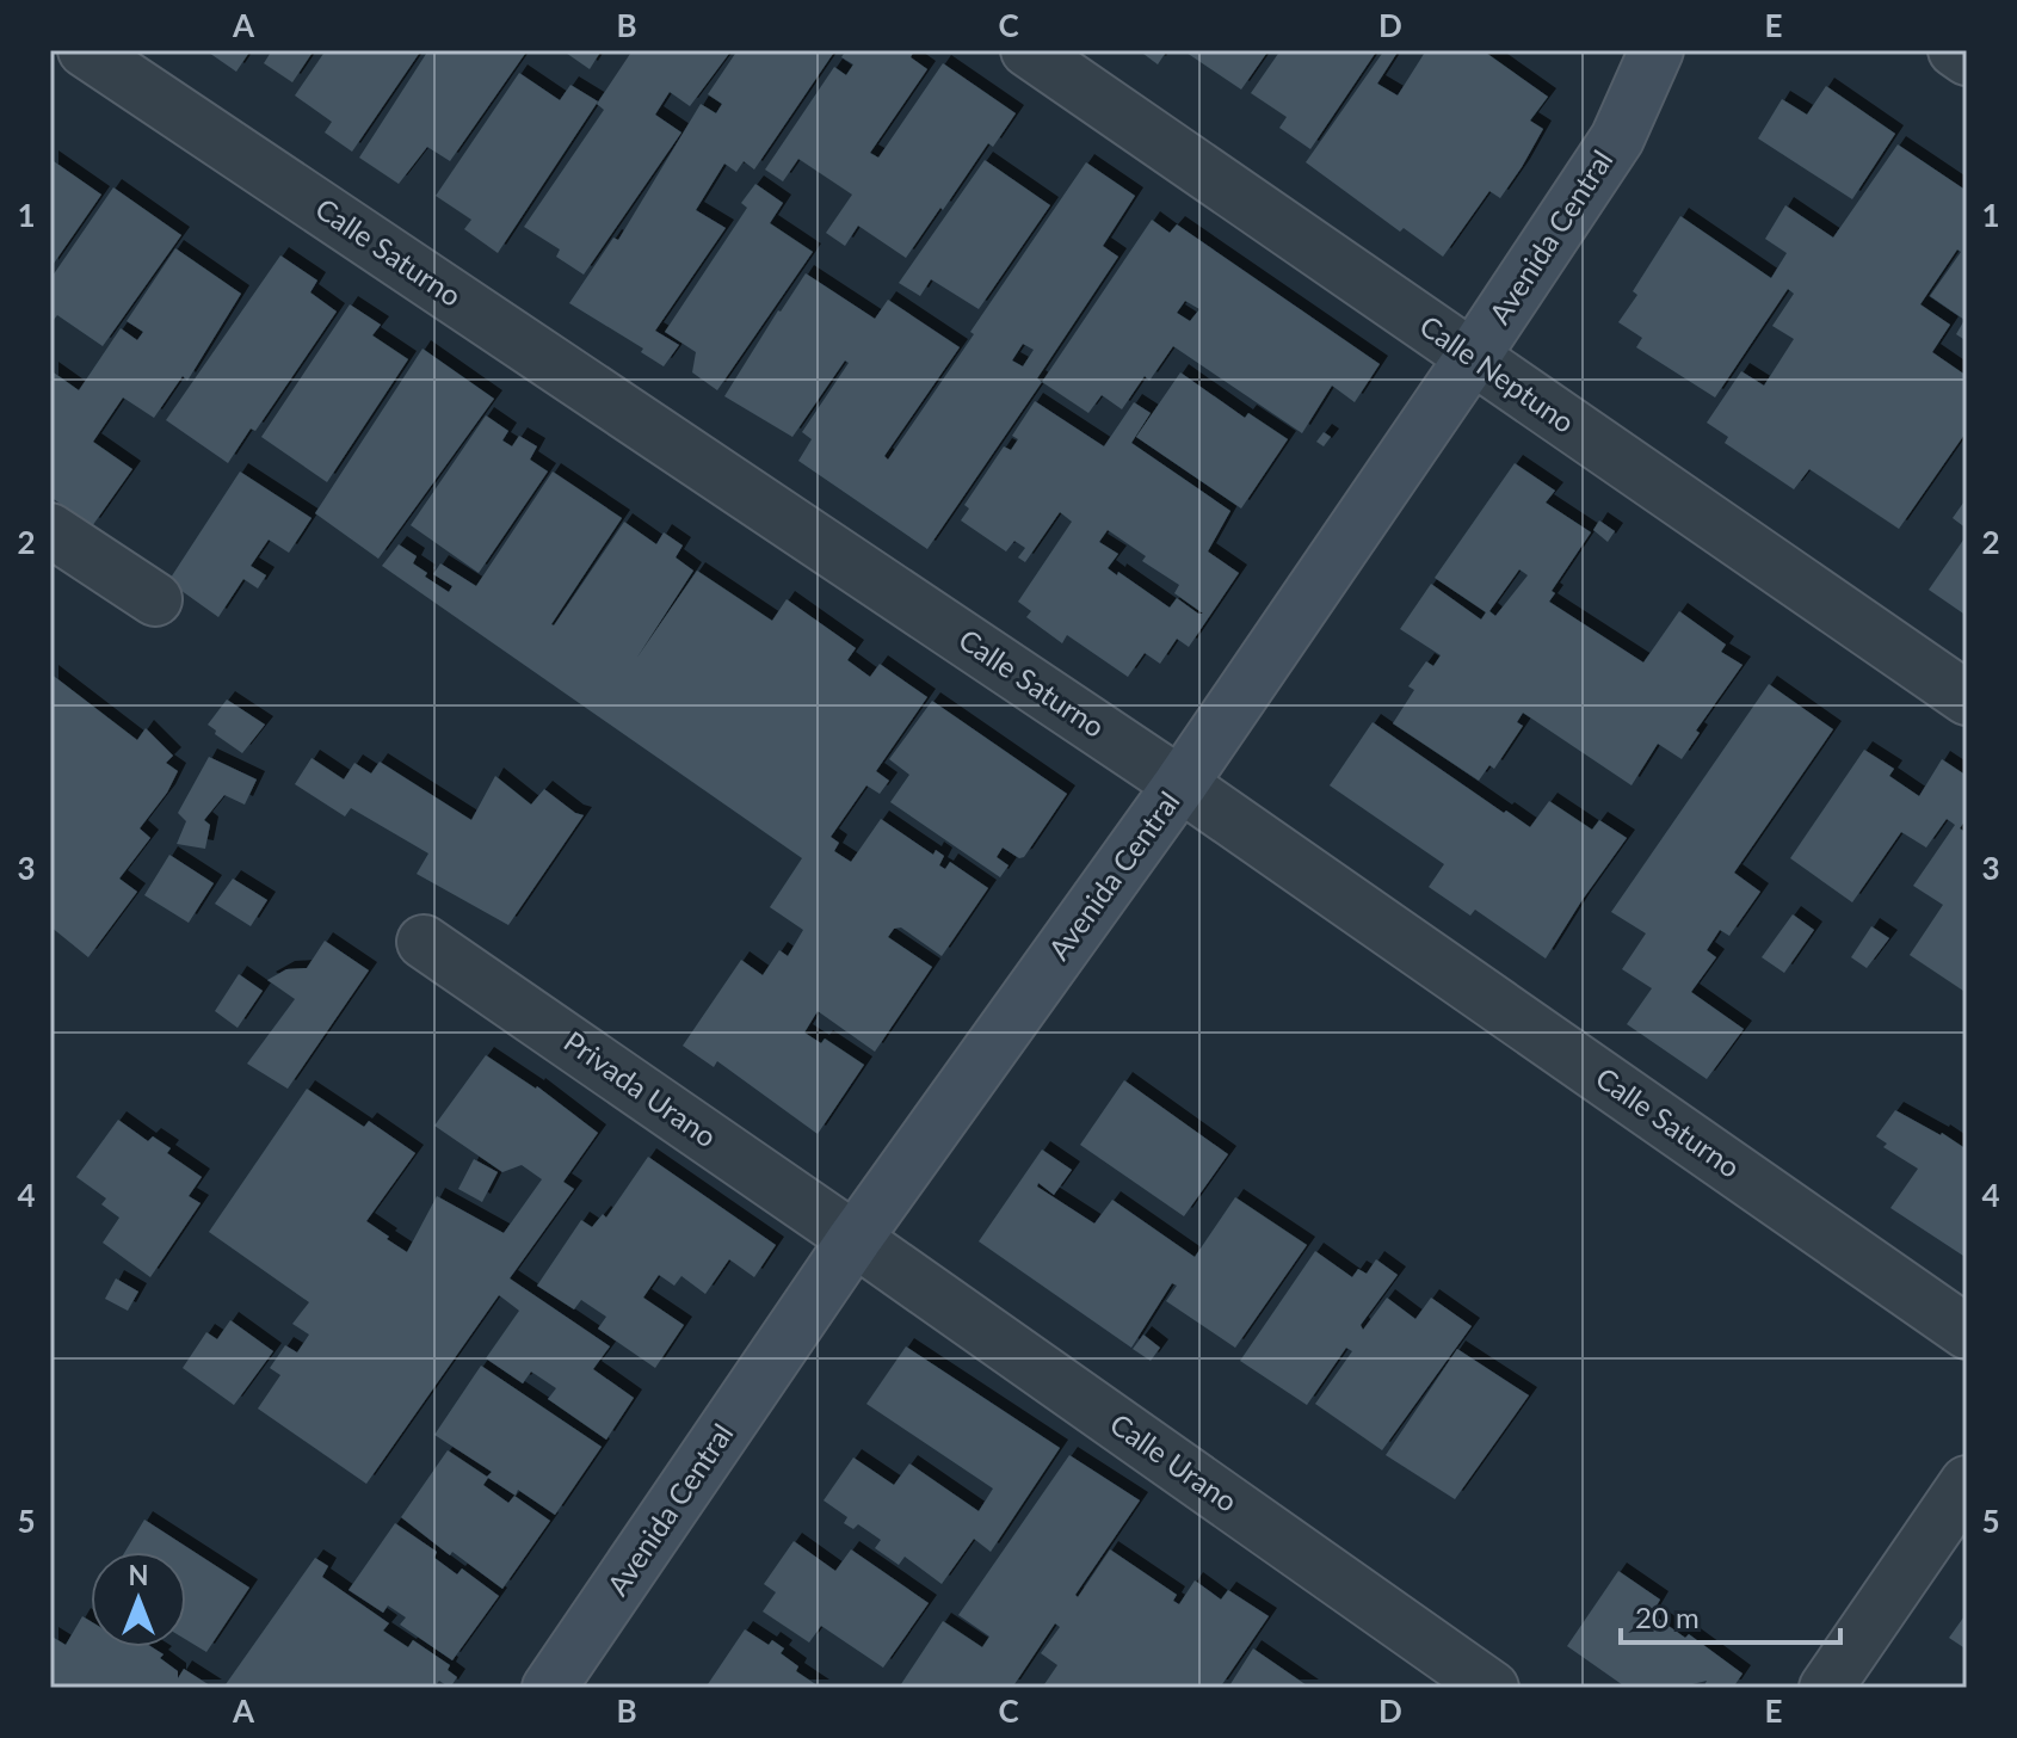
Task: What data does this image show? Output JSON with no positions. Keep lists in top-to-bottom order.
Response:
{
  "streets": {
    "street": [
      "Avenida Central",
      "Calle Saturno",
      "Calle Neptuno",
      "Privada Urano",
      "Calle Urano"
    ]
  },
  "crossings": [
    ["Avenida Central", "Calle Saturno"],
    ["Avenida Central", "Calle Neptuno"],
    ["Avenida Central", "Privada Urano"],
    ["Avenida Central", "Calle Urano"],
    ["Privada Urano", "Calle Urano"]
  ],
  "scale_bar": "20 m",
  "north": "top",
  "grid": {
    "columns": [
      "A",
      "B",
      "C",
      "D",
      "E"
    ],
    "rows": [
      "1",
      "2",
      "3",
      "4",
      "5"
    ]
  }
}
